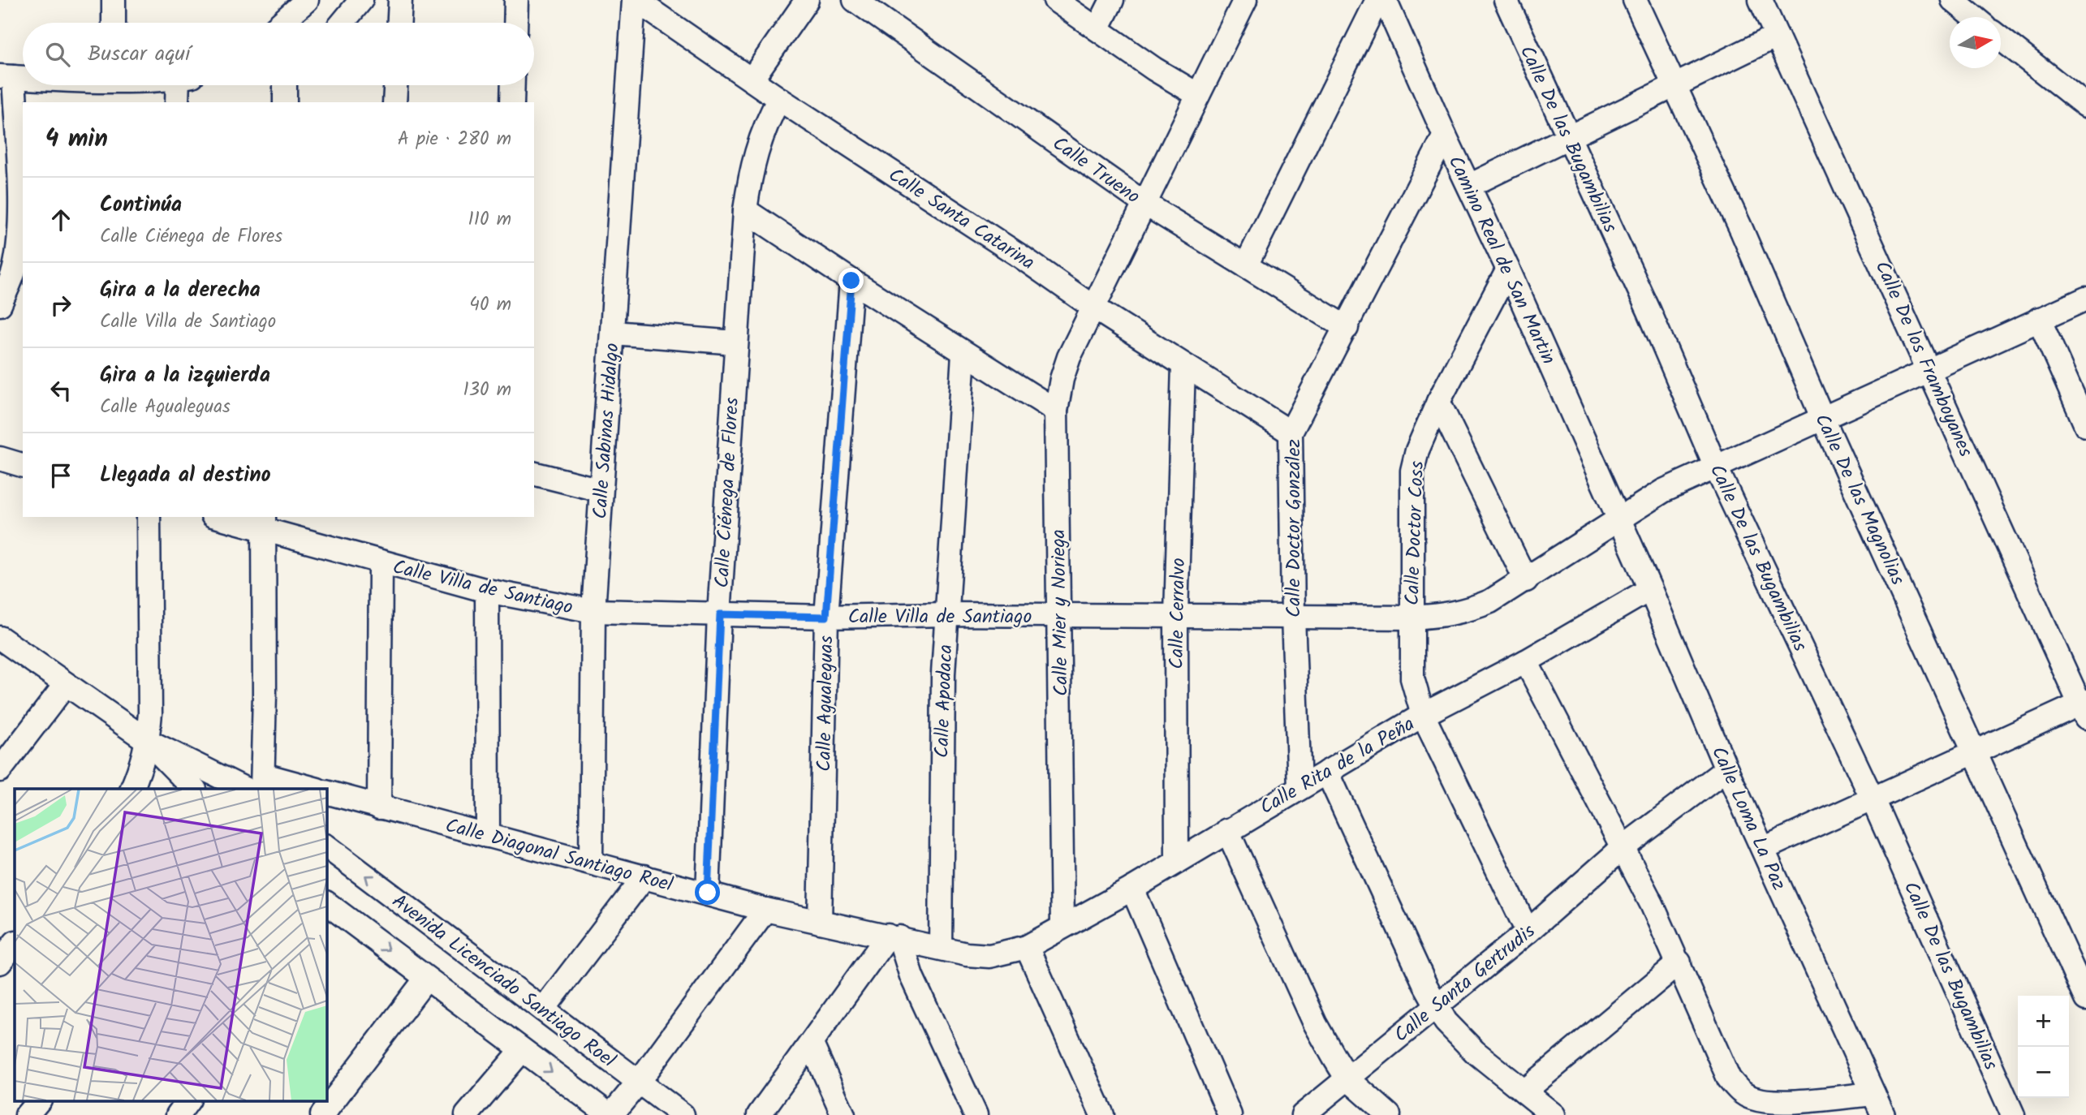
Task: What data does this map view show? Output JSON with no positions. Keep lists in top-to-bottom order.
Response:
{
  "streets": {
    "street": [
      "Calle De las Bugambilias",
      "Calle Trueno",
      "Calle Santa Catarina",
      "Camino Real de San Martin",
      "Calle De los Framboyanes",
      "Calle Sabinas Hidalgo",
      "Calle Ciénega de Flores",
      "Calle De las Magnolias",
      "Calle Doctor González",
      "Calle Doctor Coss",
      "Calle Villa de Santiago",
      "Calle Mier y Noriega",
      "Calle Cerralvo",
      "Calle Apodaca",
      "Calle Agualeguas",
      "Calle Rita de la Peña",
      "Calle Loma La Paz",
      "Calle Diagonal Santiago Roel",
      "Avenida Licenciado Santiago Roel",
      "Calle Santa Gertrudis"
    ]
  },
  "crossings": [
    ["Calle De las Bugambilias", "Calle Villa de Santiago"],
    ["Calle Trueno", "Calle Doctor González"],
    ["Calle Trueno", "Calle Mier y Noriega"],
    ["Calle Santa Catarina", "Calle Sabinas Hidalgo"],
    ["Calle Santa Catarina", "Calle Ciénega de Flores"],
    ["Calle Santa Catarina", "Calle Doctor González"],
    ["Calle Santa Catarina", "Calle Mier y Noriega"],
    ["Calle Santa Catarina", "Calle Cerralvo"],
    ["Camino Real de San Martin", "Calle Doctor González"],
    ["Camino Real de San Martin", "Calle Doctor Coss"],
    ["Camino Real de San Martin", "Calle Villa de Santiago"],
    ["Camino Real de San Martin", "Calle Loma La Paz"],
    ["Calle De los Framboyanes", "Calle Villa de Santiago"],
    ["Calle Sabinas Hidalgo", "Calle Villa de Santiago"],
    ["Calle Sabinas Hidalgo", "Calle Diagonal Santiago Roel"],
    ["Calle Ciénega de Flores", "Calle Villa de Santiago"],
    ["Calle Ciénega de Flores", "Calle Diagonal Santiago Roel"],
    ["Calle De las Magnolias", "Calle Villa de Santiago"],
    ["Calle Doctor González", "Calle Villa de Santiago"],
    ["Calle Doctor González", "Calle Rita de la Peña"],
    ["Calle Doctor Coss", "Calle Villa de Santiago"],
    ["Calle Doctor Coss", "Calle Rita de la Peña"],
    ["Calle Doctor Coss", "Calle Santa Gertrudis"],
    ["Calle Villa de Santiago", "Calle Mier y Noriega"],
    ["Calle Villa de Santiago", "Calle Cerralvo"],
    ["Calle Villa de Santiago", "Calle Apodaca"],
    ["Calle Villa de Santiago", "Calle Agualeguas"],
    ["Calle Villa de Santiago", "Calle Loma La Paz"],
    ["Calle Mier y Noriega", "Calle Rita de la Peña"],
    ["Calle Cerralvo", "Calle Rita de la Peña"],
    ["Calle Apodaca", "Calle Diagonal Santiago Roel"],
    ["Calle Agualeguas", "Calle Diagonal Santiago Roel"],
    ["Calle Rita de la Peña", "Calle Loma La Paz"],
    ["Calle Rita de la Peña", "Calle Diagonal Santiago Roel"],
    ["Calle Loma La Paz", "Calle Santa Gertrudis"]
  ],
  "north": "right",
  "page": {
    "search": "Buscar aquí",
    "heading": ["4 min", "A pie · 280 m"],
    "list": [
      ["Continúa", "Calle Ciénega de Flores", "110 m"],
      ["Gira a la derecha", "Calle Villa de Santiago", "40 m"],
      ["Gira a la izquierda", "Calle Agualeguas", "130 m"],
      "Llegada al destino"
    ],
    "map_buttons": ["+", "−"]
  }
}
